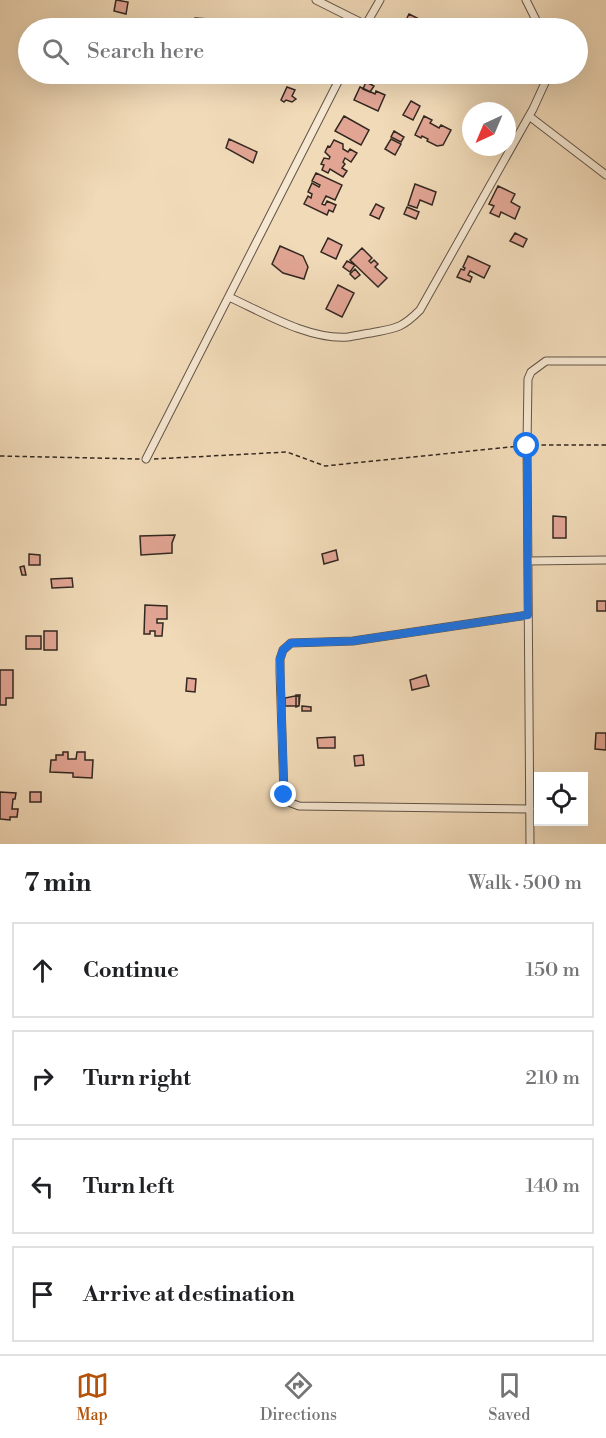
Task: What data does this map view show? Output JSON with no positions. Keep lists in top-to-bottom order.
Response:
{
  "north": "bottom left",
  "page": {
    "search": "Search here",
    "heading": ["7 min", "Walk · 500 m"],
    "list": [
      ["Continue", "150 m"],
      ["Turn right", "210 m"],
      ["Turn left", "140 m"],
      "Arrive at destination"
    ],
    "nav": ["Map", "Directions", "Saved"]
  }
}
